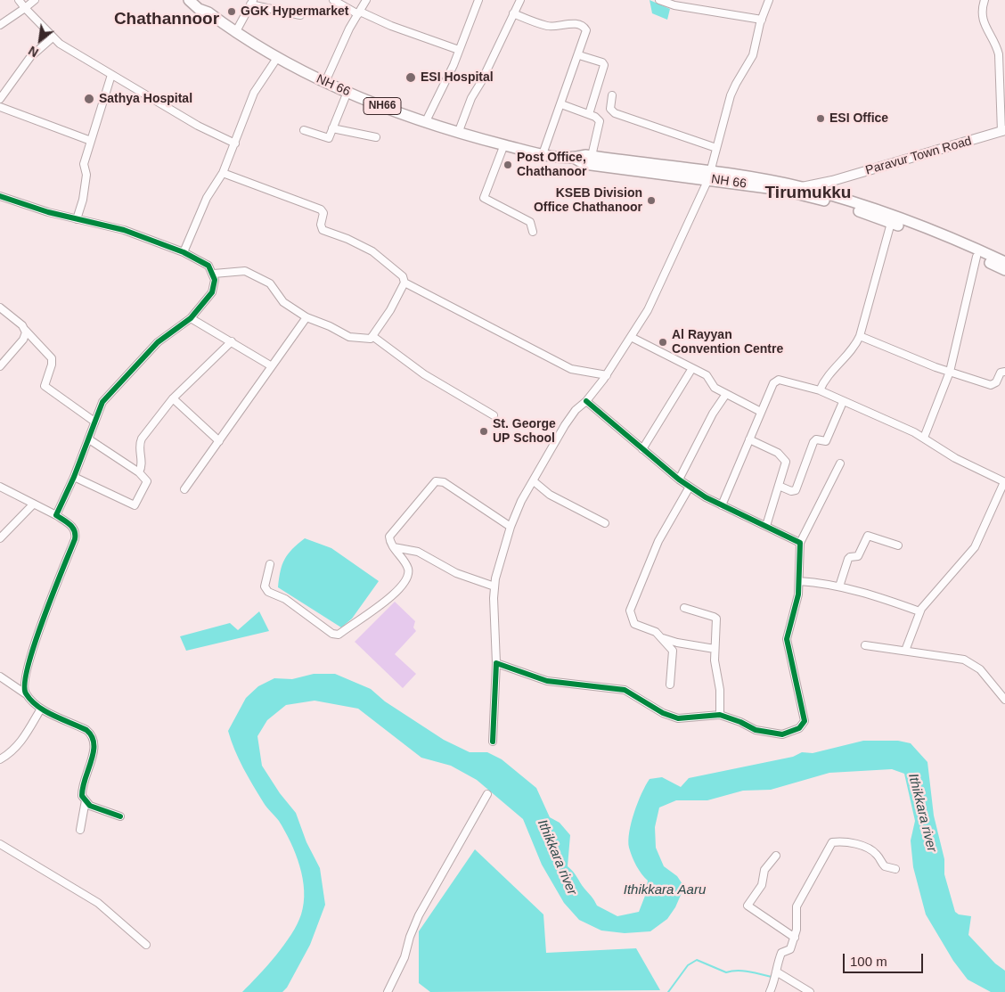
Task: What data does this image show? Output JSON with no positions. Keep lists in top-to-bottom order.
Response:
{
  "streets": {
    "highway": ["NH 66", "NH66"],
    "main road": ["Paravur Town Road"]
  },
  "crossings": [
    ["NH 66", "Paravur Town Road"]
  ],
  "districts": ["Chathannoor", "Tirumukku"],
  "water": ["Ithikkara river", "Ithikkara Aaru"],
  "places": [
    "GGK Hypermarket",
    "ESI Hospital",
    "Sathya Hospital",
    "ESI Office",
    "Post Office, Chathanoor",
    "KSEB Division Office Chathanoor",
    "Al Rayyan Convention Centre",
    "St. George UP School"
  ],
  "scale_bar": "100 m",
  "north": "bottom left"
}
